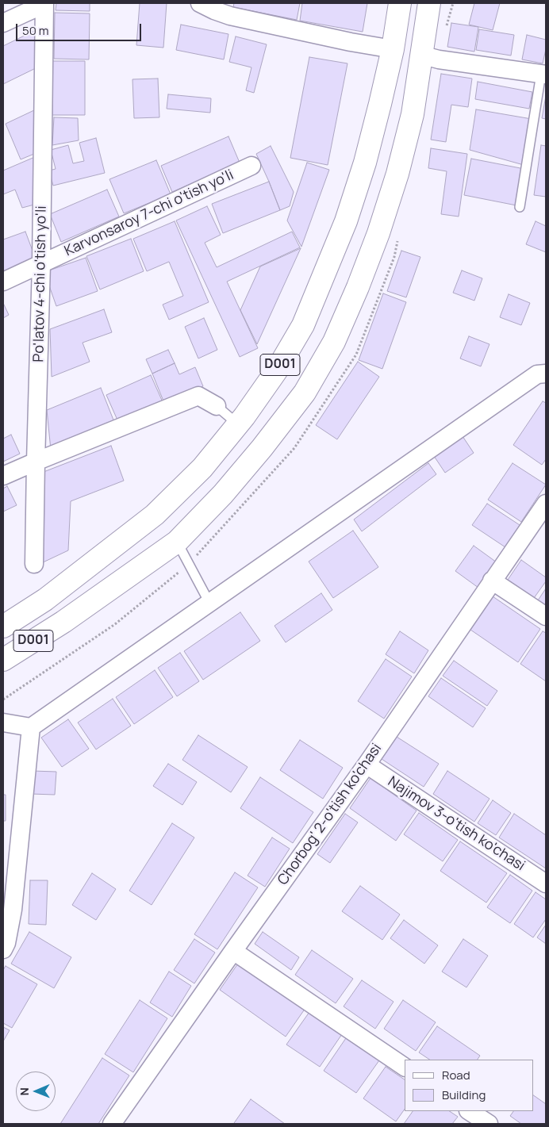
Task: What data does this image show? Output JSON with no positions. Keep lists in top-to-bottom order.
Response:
{
  "streets": {
    "highway": ["D001"],
    "street": [
      "Karvonsaroy 7-chi o'tish yo'li",
      "Po'latov 4-chi o'tish yo'li",
      "Chorbog' 2-o'tish ko'chasi",
      "Najimov 3-o'tish ko'chasi"
    ]
  },
  "crossings": [
    ["Karvonsaroy 7-chi o'tish yo'li", "Po'latov 4-chi o'tish yo'li"],
    ["Chorbog' 2-o'tish ko'chasi", "Najimov 3-o'tish ko'chasi"]
  ],
  "legend": ["Road", "Building"],
  "scale_bar": "50 m",
  "north": "left"
}
